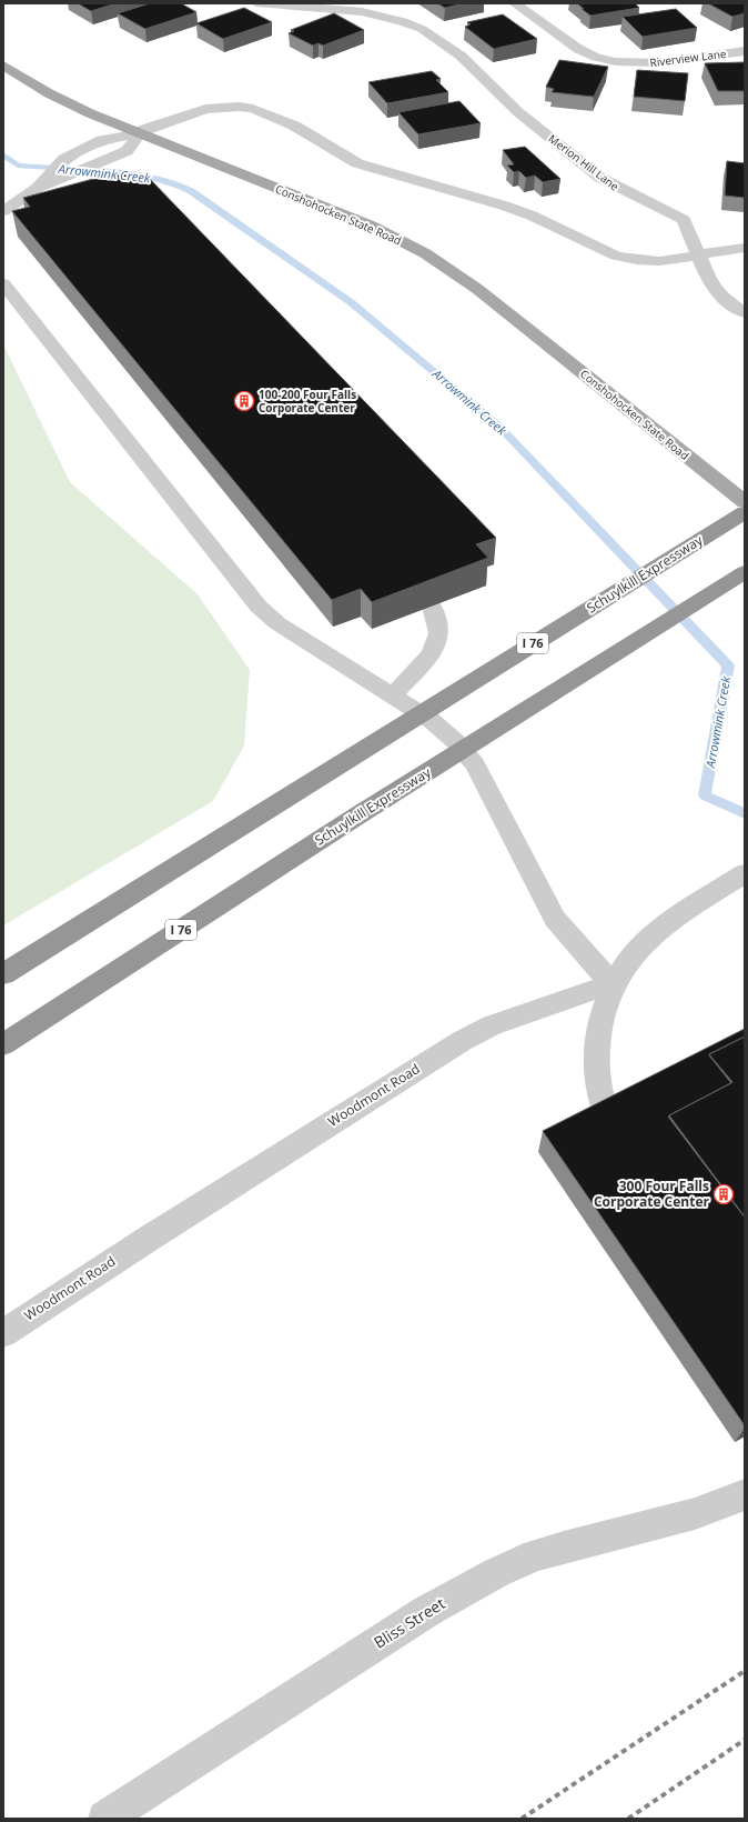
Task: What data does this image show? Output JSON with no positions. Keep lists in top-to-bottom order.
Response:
{
  "streets": {
    "highway": ["Schuylkill Expressway", "I 76"],
    "main road": ["Conshohocken State Road"],
    "street": [
      "Riverview Lane",
      "Merion Hill Lane",
      "Woodmont Road",
      "Bliss Street"
    ]
  },
  "water": ["Arrowmink Creek"],
  "places": {
    "building": ["100-200 Four Falls Corporate Center", "300 Four Falls Corporate Center"]
  }
}
